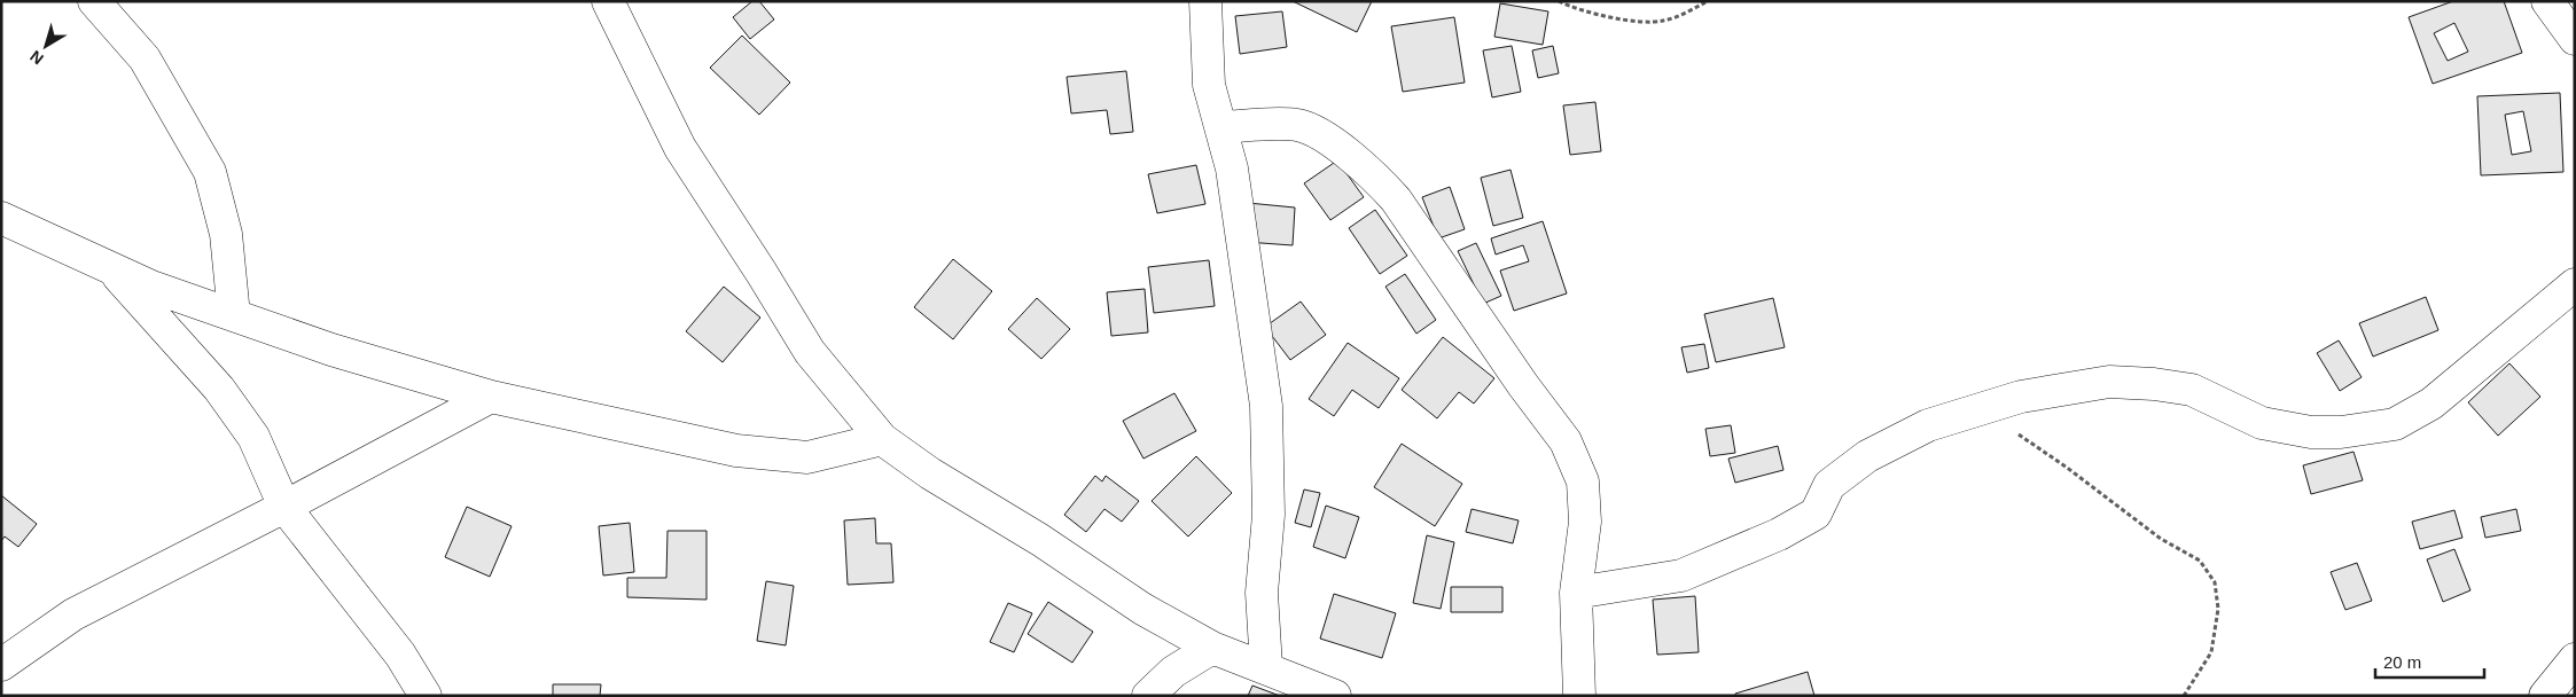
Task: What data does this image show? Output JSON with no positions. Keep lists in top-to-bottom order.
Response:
{
  "scale_bar": "20 m",
  "north": "bottom left"
}
